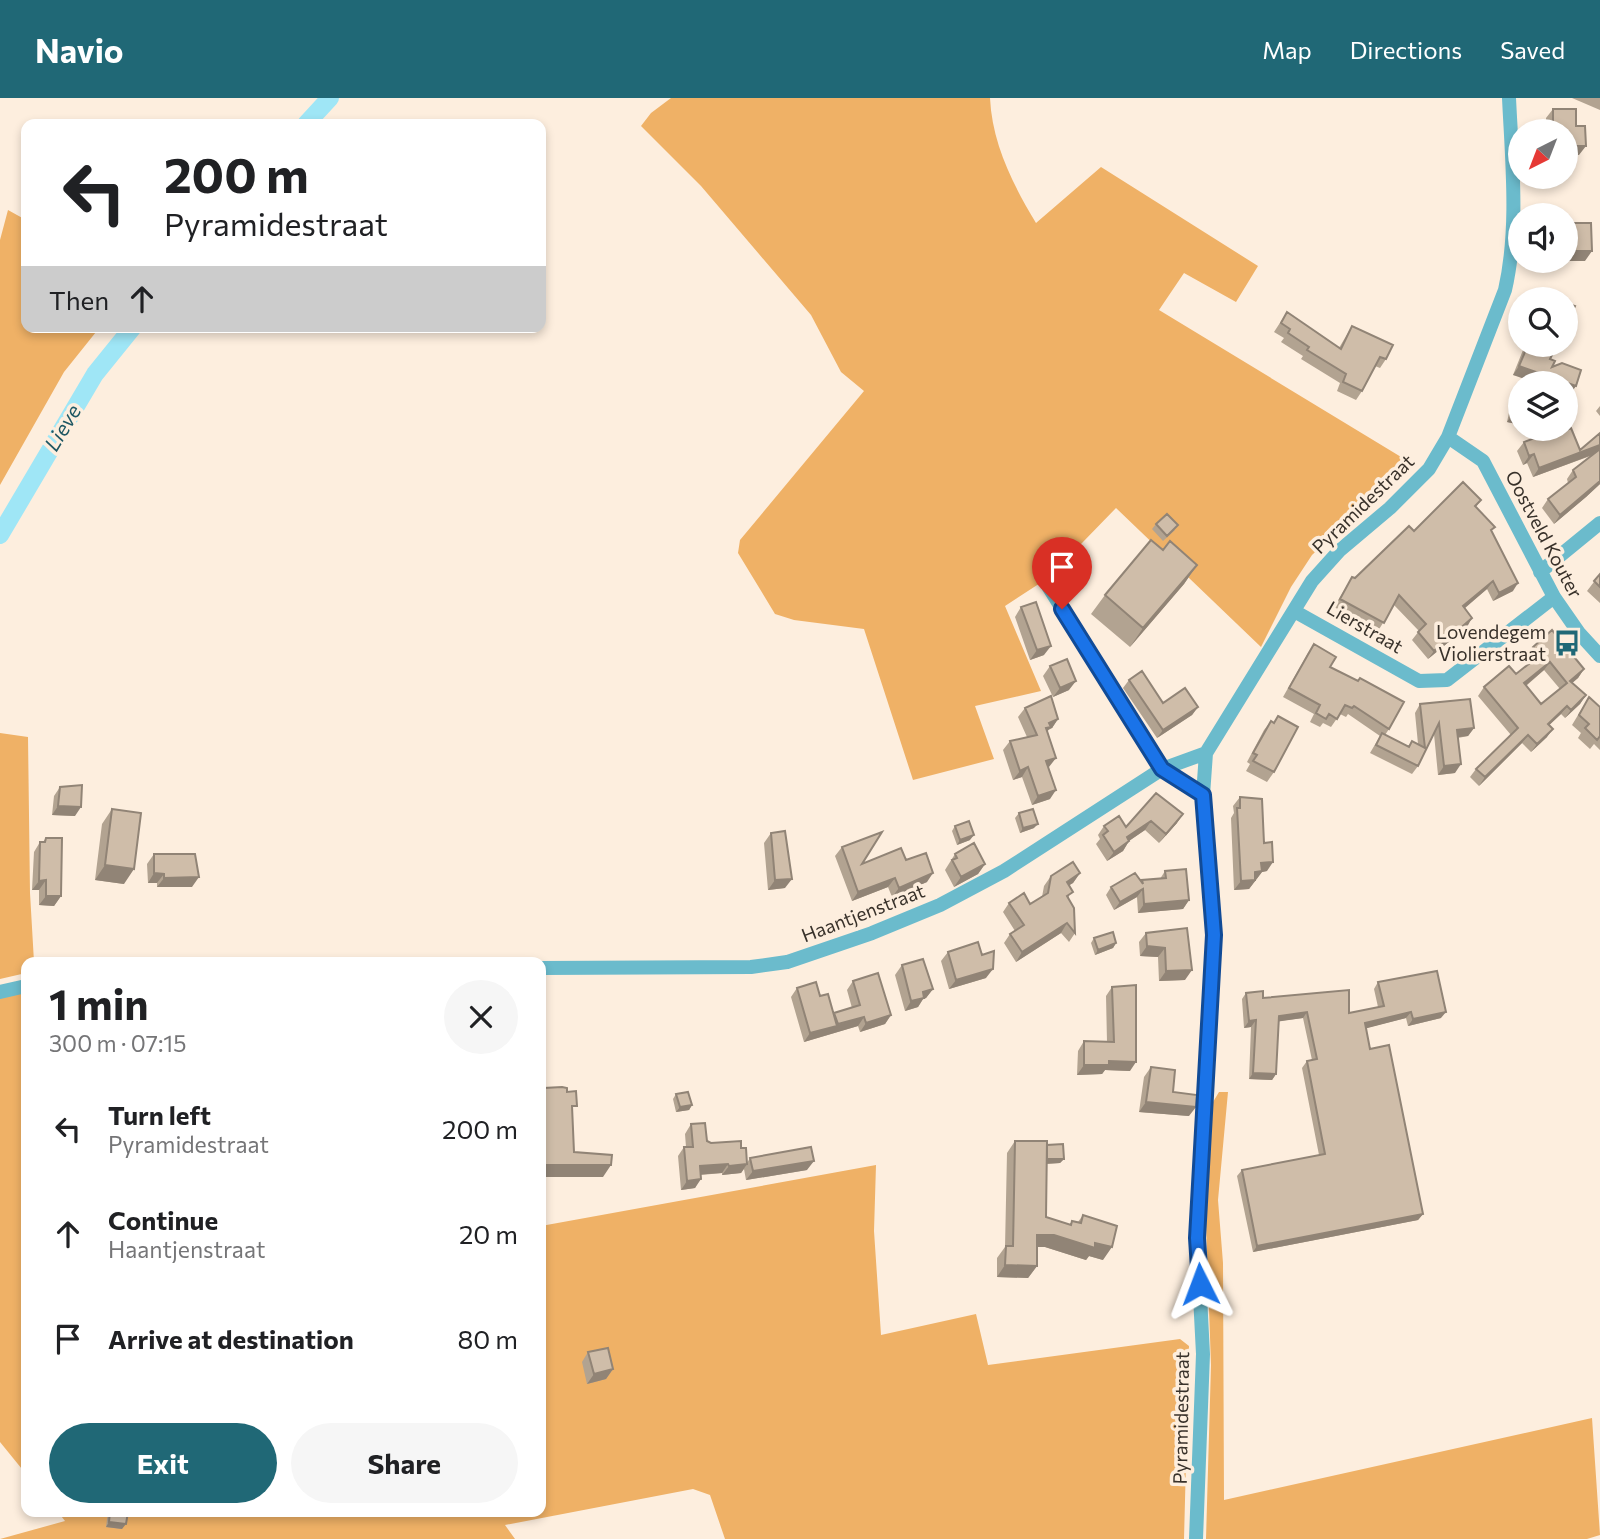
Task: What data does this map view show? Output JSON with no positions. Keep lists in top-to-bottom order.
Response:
{
  "streets": {
    "street": [
      "Pyramidestraat",
      "Oostveld Kouter",
      "Lierstraat",
      "Haantjenstraat"
    ]
  },
  "crossings": [
    ["Pyramidestraat", "Oostveld Kouter"],
    ["Pyramidestraat", "Lierstraat"],
    ["Pyramidestraat", "Haantjenstraat"],
    ["Oostveld Kouter", "Lierstraat"]
  ],
  "water": ["Lieve"],
  "places": {
    "bus stop": ["Lovendegem Violierstraat"]
  },
  "north": "bottom left",
  "page": {
    "header": "Navio",
    "nav": ["Map", "Directions", "Saved"],
    "turn": ["200 m", "Pyramidestraat"],
    "then": "Then",
    "heading": ["1 min", "300 m · 07:15"],
    "list": [
      {
        "name": "Turn left",
        "note": "Pyramidestraat",
        "value": "200 m"
      },
      {
        "name": "Continue",
        "note": "Haantjenstraat",
        "value": "20 m"
      },
      {
        "name": "Arrive at destination",
        "value": "80 m"
      }
    ],
    "buttons": ["Exit", "Share"]
  }
}
